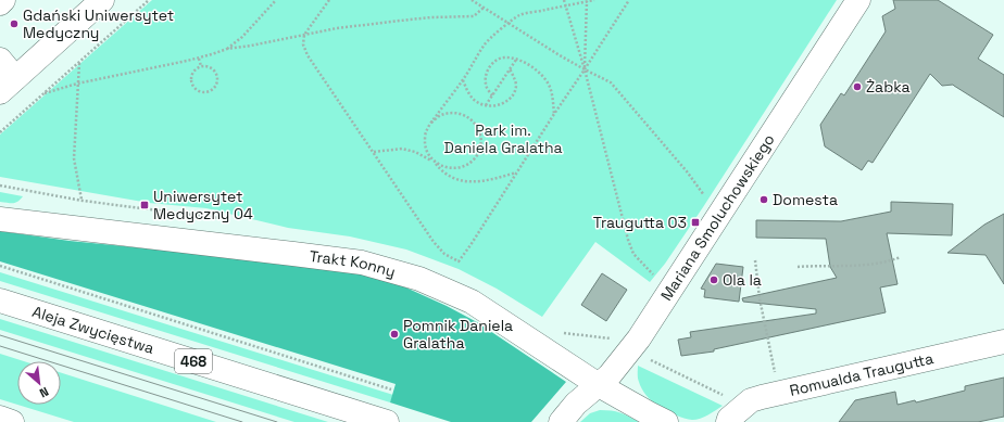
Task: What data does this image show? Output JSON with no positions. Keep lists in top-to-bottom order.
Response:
{
  "streets": {
    "street": [
      "Mariana Smoluchowskiego",
      "Trakt Konny",
      "Aleja Zwycięstwa",
      "468",
      "Romualda Traugutta"
    ]
  },
  "crossings": [
    ["Mariana Smoluchowskiego", "Trakt Konny"]
  ],
  "parks": ["Park im. Daniela Gralatha"],
  "places": {
    "other": [
      "Gdański Uniwersytet Medyczny",
      "Żabka",
      "Domesta",
      "Ola la",
      "Pomnik Daniela Gralatha"
    ],
    "transit": ["Uniwersytet Medyczny 04", "Traugutta 03"]
  },
  "north": "bottom right"
}
